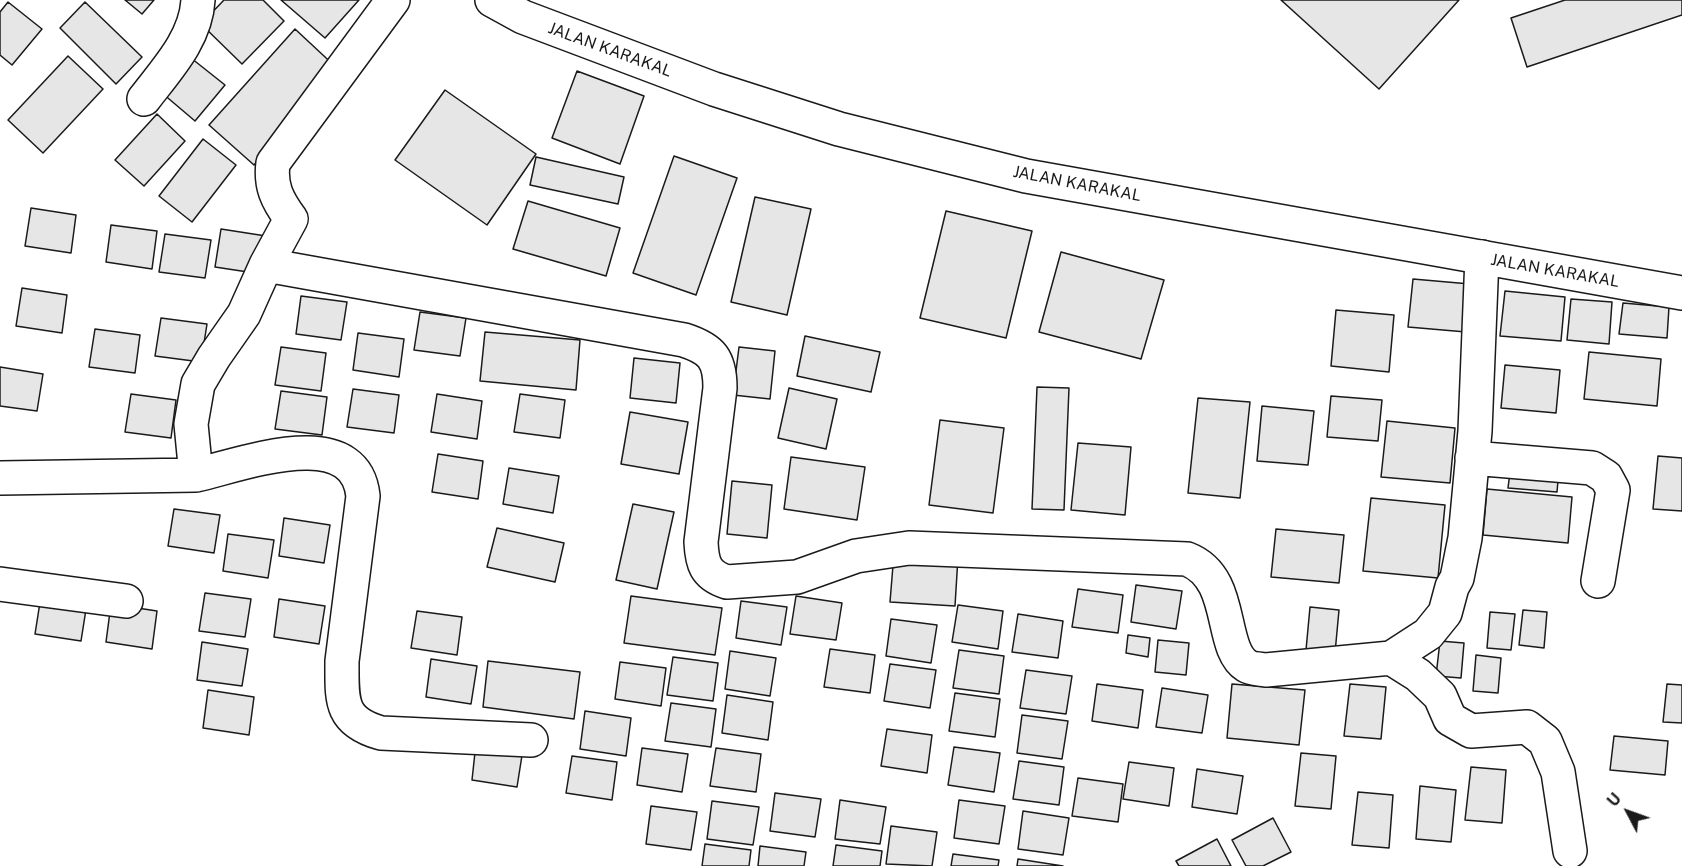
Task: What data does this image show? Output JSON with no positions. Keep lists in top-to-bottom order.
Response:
{
  "streets": {
    "street": ["JALAN KARAKAL"]
  },
  "north": "top left"
}
